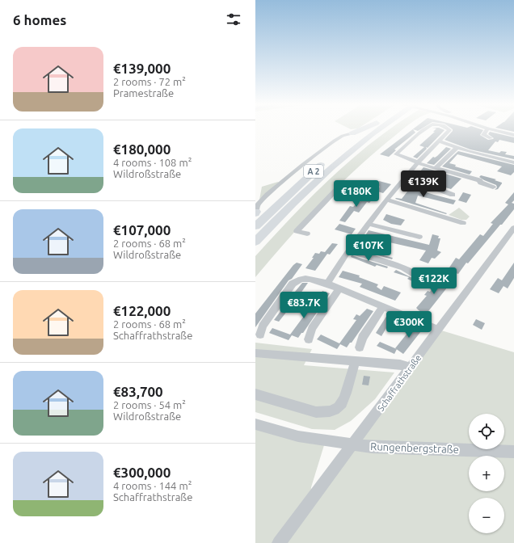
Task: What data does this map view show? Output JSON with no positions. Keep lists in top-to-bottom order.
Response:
{
  "streets": {
    "highway": ["A 2"],
    "street": ["Schaffrathstraße", "Rungenbergstraße"]
  },
  "crossings": [
    ["Schaffrathstraße", "Rungenbergstraße"]
  ],
  "page": {
    "heading": "6 homes",
    "list": [
      {
        "name": "€139,000",
        "note": "2 rooms · 72 m² · Pramestraße"
      },
      {
        "name": "€180,000",
        "note": "4 rooms · 108 m² · Wildroßstraße"
      },
      {
        "name": "€107,000",
        "note": "2 rooms · 68 m² · Wildroßstraße"
      },
      {
        "name": "€122,000",
        "note": "2 rooms · 68 m² · Schaffrathstraße"
      },
      {
        "name": "€83,700",
        "note": "2 rooms · 54 m² · Wildroßstraße"
      },
      {
        "name": "€300,000",
        "note": "4 rooms · 144 m² · Schaffrathstraße"
      }
    ],
    "price": [
      "€139K",
      "€180K",
      "€107K",
      "€122K",
      "€83.7K",
      "€300K"
    ],
    "map_buttons": ["+", "−"]
  }
}
